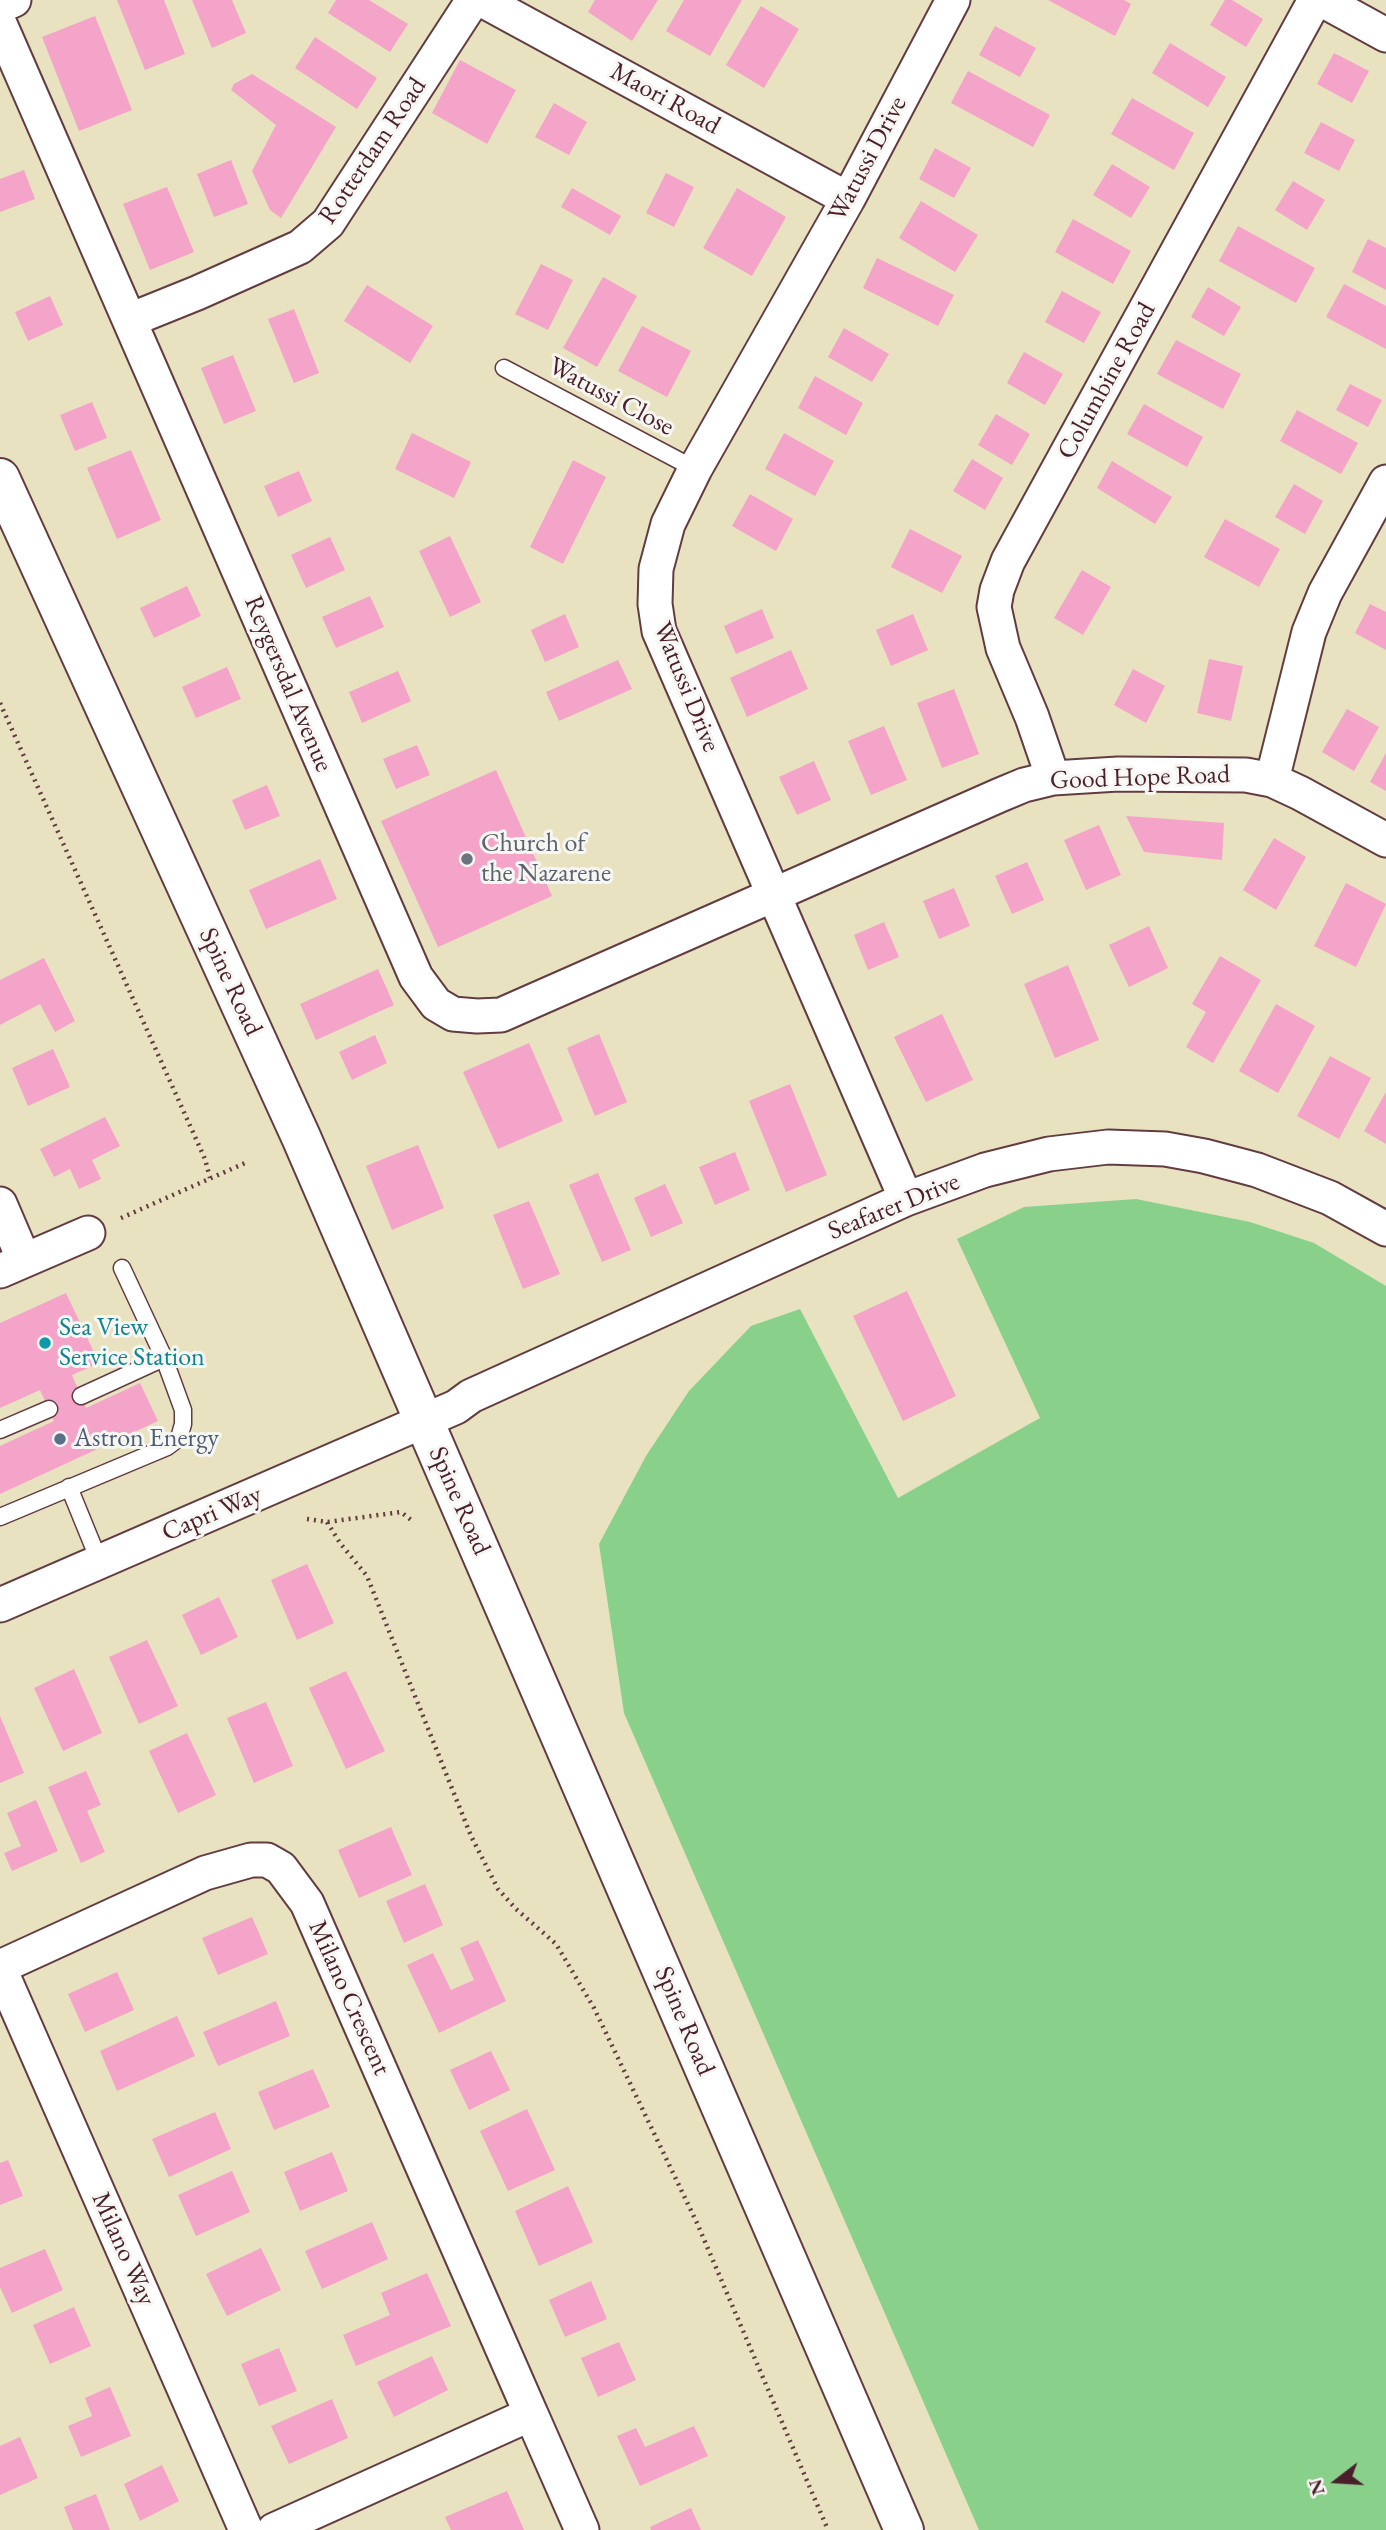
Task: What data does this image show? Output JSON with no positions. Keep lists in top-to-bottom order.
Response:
{
  "streets": {
    "main road": ["Spine Road"],
    "street": [
      "Maori Road",
      "Rotterdam Road",
      "Watussi Drive",
      "Columbine Road",
      "Reygersdal Avenue",
      "Good Hope Road",
      "Seafarer Drive",
      "Capri Way",
      "Milano Crescent",
      "Milano Way"
    ],
    "lane": ["Watussi Close"]
  },
  "crossings": [
    ["Maori Road", "Watussi Drive"],
    ["Rotterdam Road", "Reygersdal Avenue"],
    ["Watussi Drive", "Watussi Close"],
    ["Watussi Drive", "Reygersdal Avenue"],
    ["Watussi Drive", "Good Hope Road"],
    ["Watussi Drive", "Seafarer Drive"],
    ["Columbine Road", "Good Hope Road"],
    ["Reygersdal Avenue", "Good Hope Road"],
    ["Spine Road", "Seafarer Drive"],
    ["Spine Road", "Capri Way"],
    ["Seafarer Drive", "Capri Way"],
    ["Milano Crescent", "Milano Way"]
  ],
  "places": ["Church of the Nazarene", "Sea View Service Station", "Astron Energy"],
  "north": "left"
}
